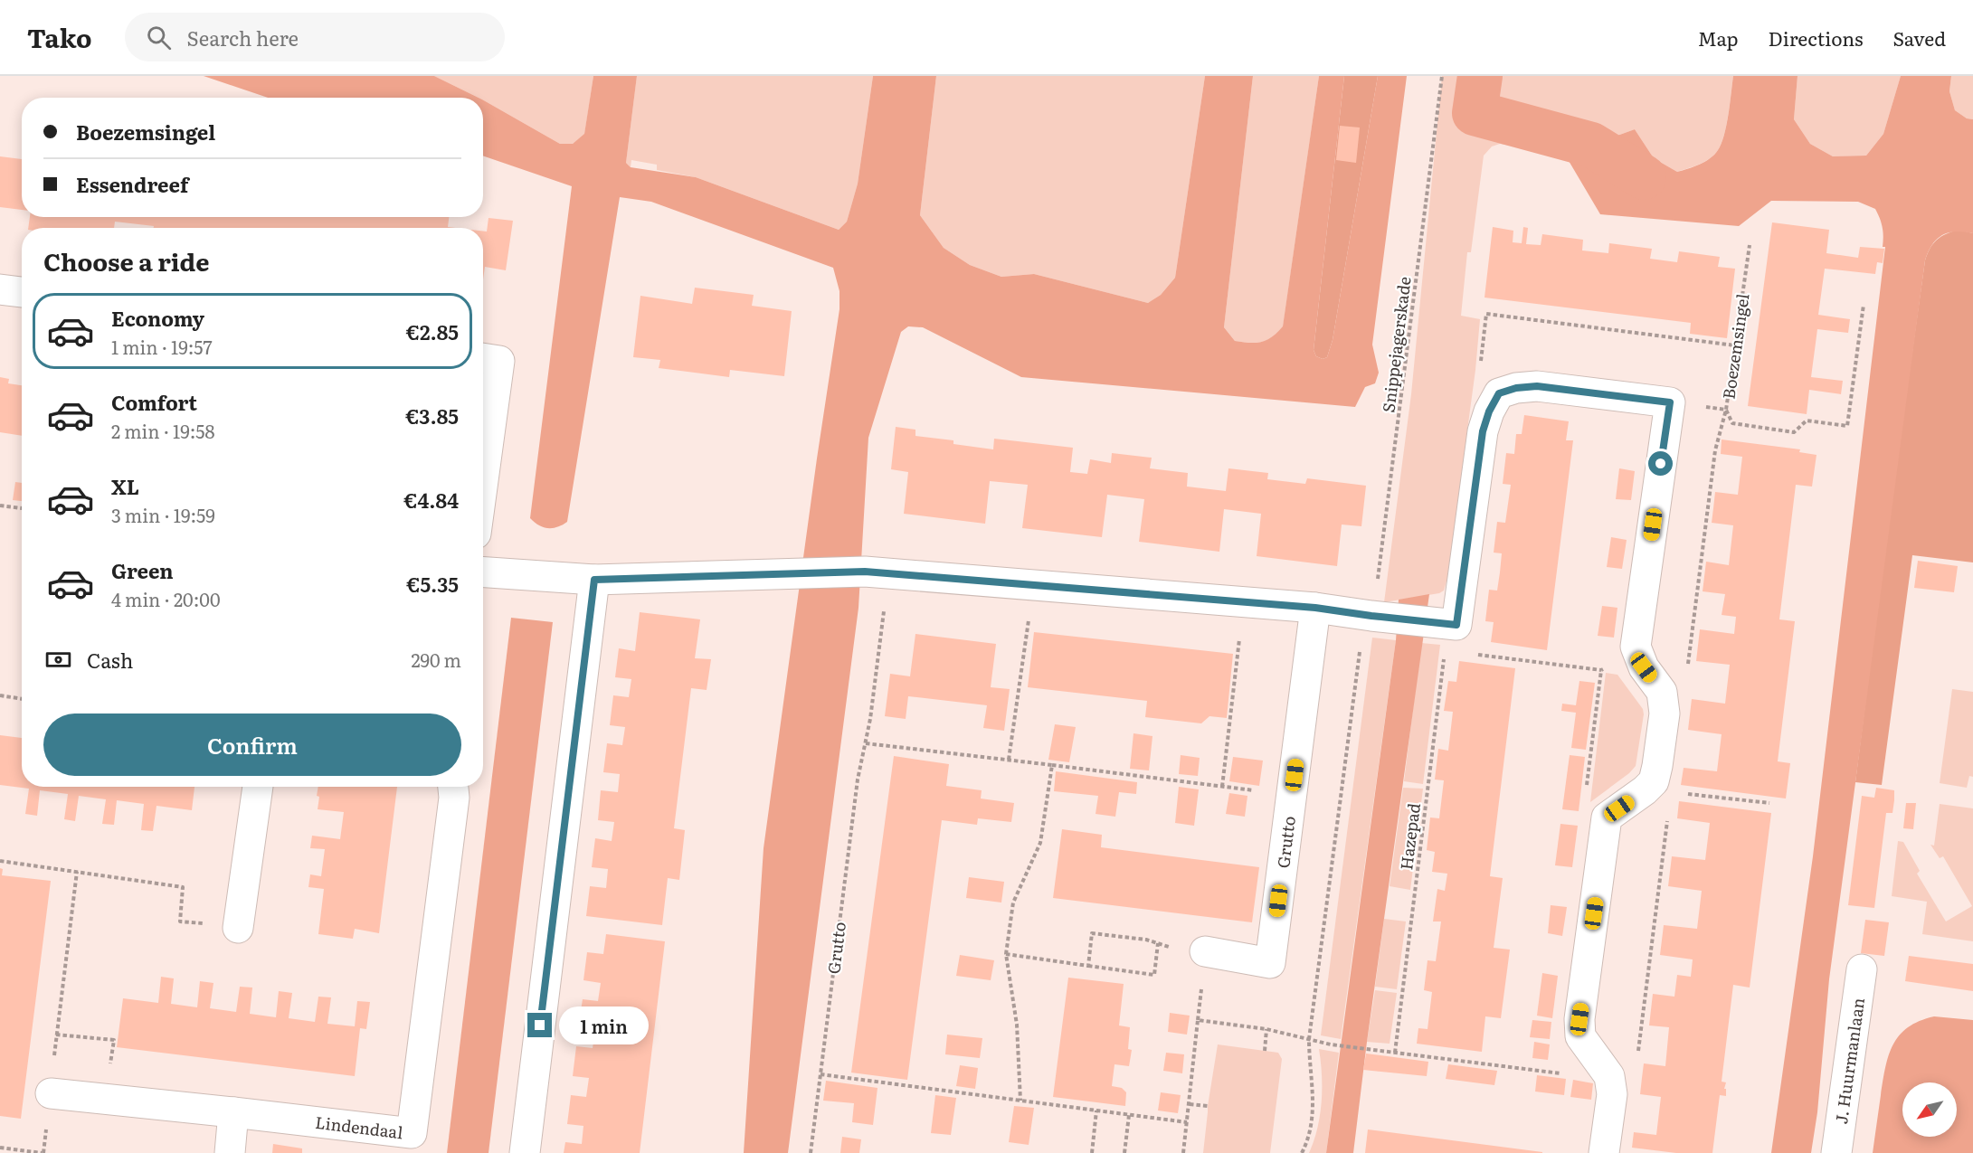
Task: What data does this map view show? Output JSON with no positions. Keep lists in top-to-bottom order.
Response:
{
  "streets": {
    "street": ["Grutto", "J. Huurmanlaan", "Lindendaal"],
    "path": ["Snippejagerskade", "Boezemsingel", "Hazepad"]
  },
  "north": "bottom left",
  "page": {
    "header": "Tako",
    "search": "Search here",
    "nav": ["Map", "Directions", "Saved"],
    "banner": ["Boezemsingel", "Essendreef"],
    "heading": "Choose a ride",
    "list": [
      {
        "name": "Economy",
        "note": "1 min · 19:57",
        "value": "€2.85"
      },
      {
        "name": "Comfort",
        "note": "2 min · 19:58",
        "value": "€3.85"
      },
      {
        "name": "XL",
        "note": "3 min · 19:59",
        "value": "€4.84"
      },
      {
        "name": "Green",
        "note": "4 min · 20:00",
        "value": "€5.35"
      }
    ],
    "pay": ["Cash", "290 m"],
    "buttons": "Confirm",
    "bubble": "1 min"
  }
}
